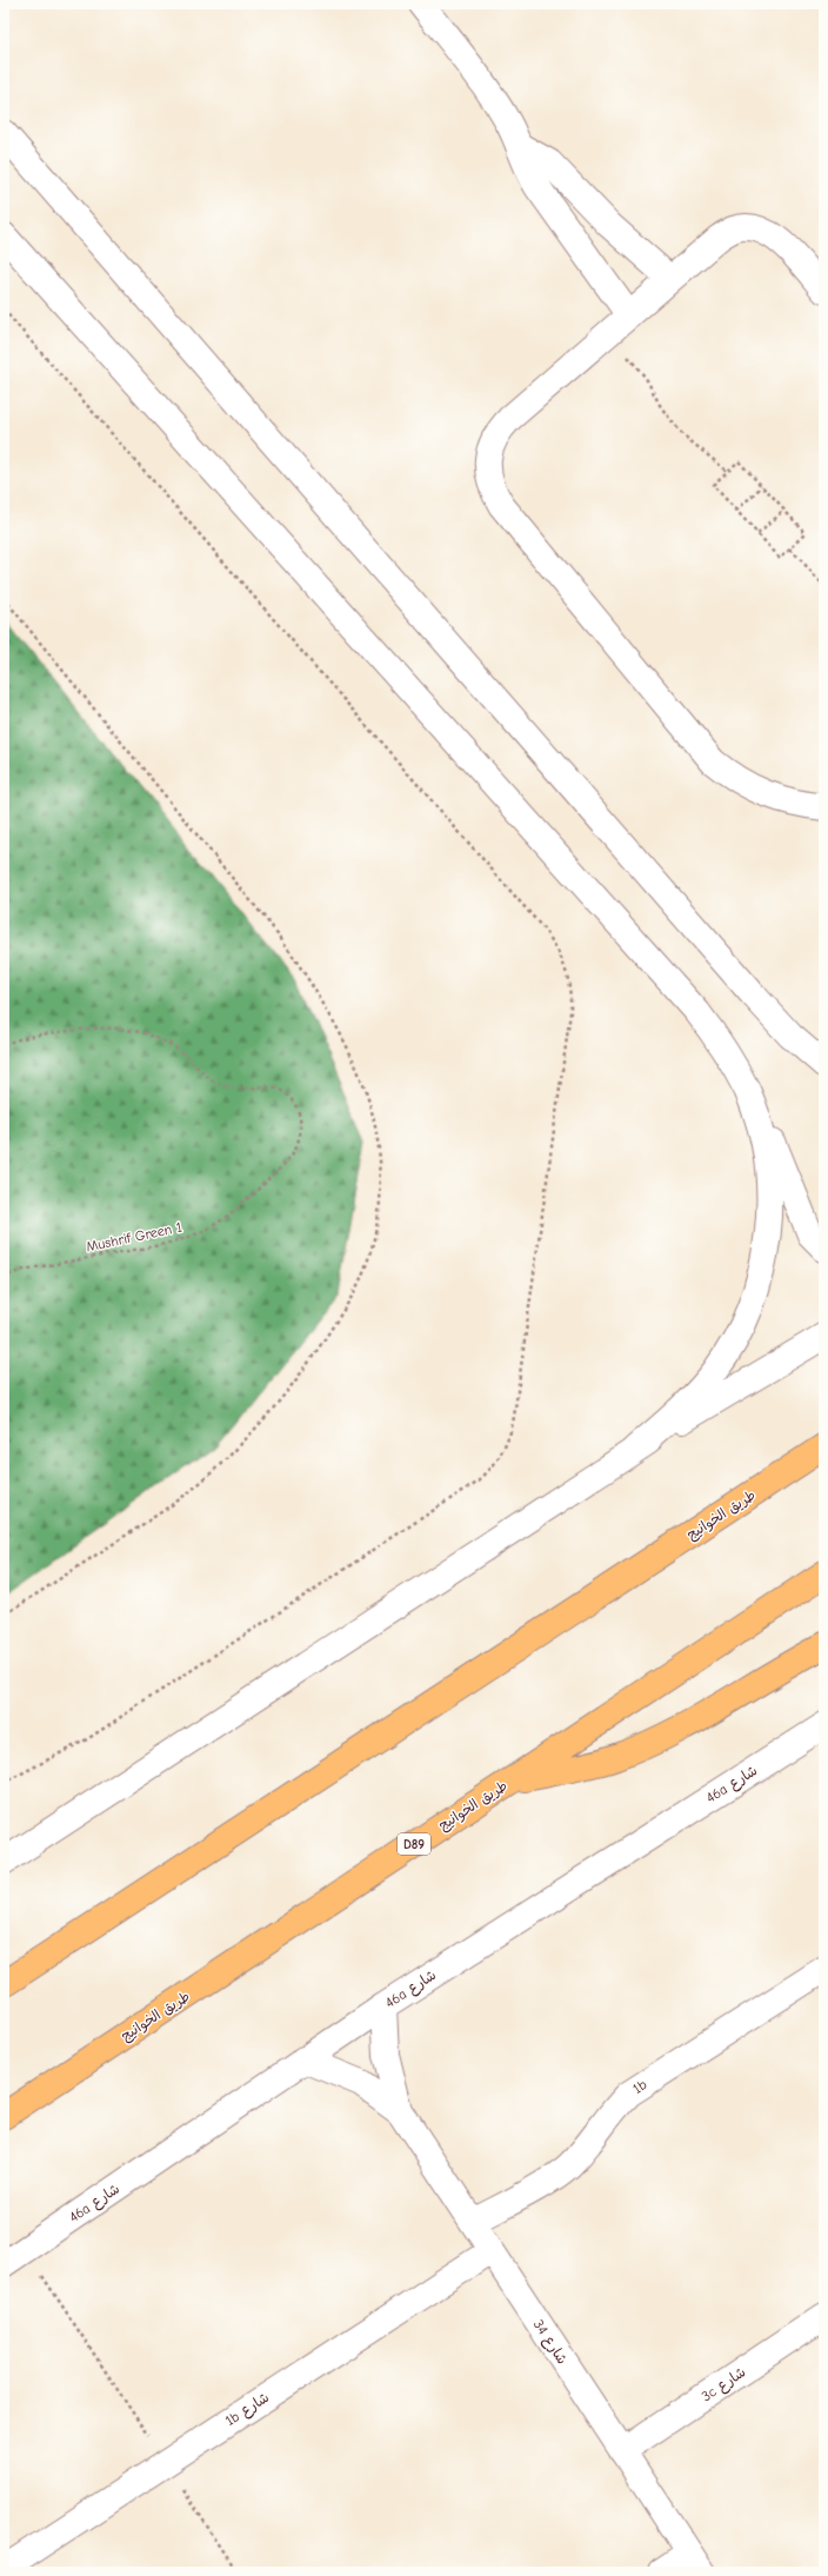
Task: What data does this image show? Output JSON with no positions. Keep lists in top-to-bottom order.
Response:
{
  "streets": {
    "highway": ["طريق الخوانيج", "D89"],
    "street": [
      "46a شارع",
      "1b",
      "شارع 34",
      "3c شارع",
      "1b شارع"
    ],
    "path": ["Mushrif Green 1"]
  },
  "crossings": [
    ["46a شارع", "شارع 34"],
    ["1b", "شارع 34"],
    ["شارع 34", "3c شارع"],
    ["شارع 34", "1b شارع"]
  ]
}
